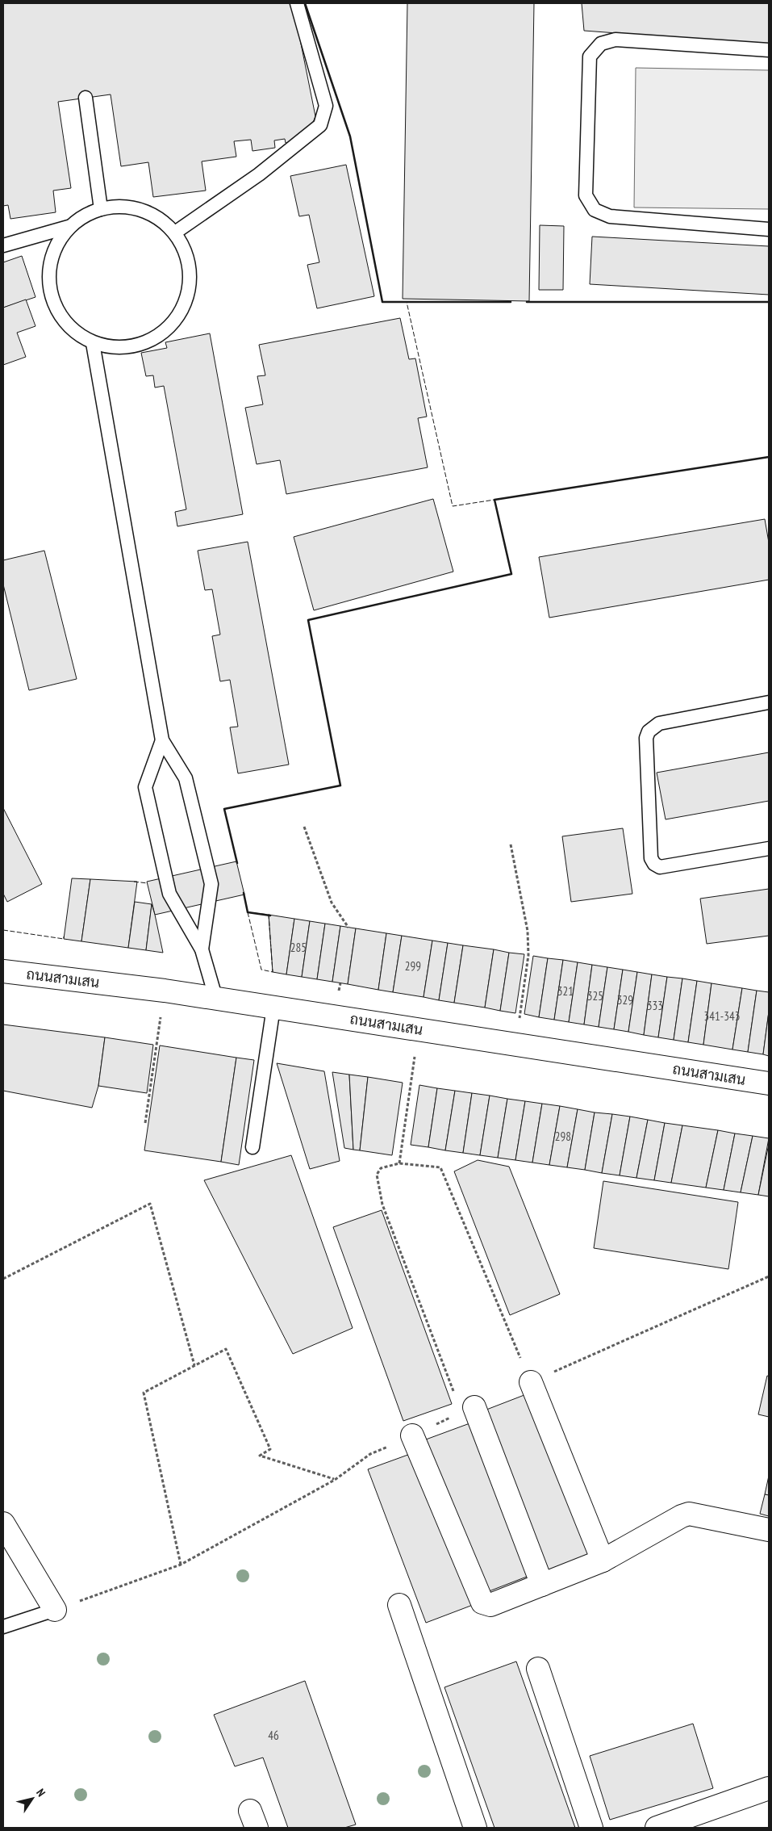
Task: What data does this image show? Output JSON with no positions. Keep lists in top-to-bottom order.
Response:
{
  "streets": {
    "street": ["ถนนสามเสน"]
  },
  "house_numbers": [
    "285",
    "299",
    "321",
    "325",
    "329",
    "333",
    "341-343",
    "298",
    "46"
  ],
  "north": "top right"
}
